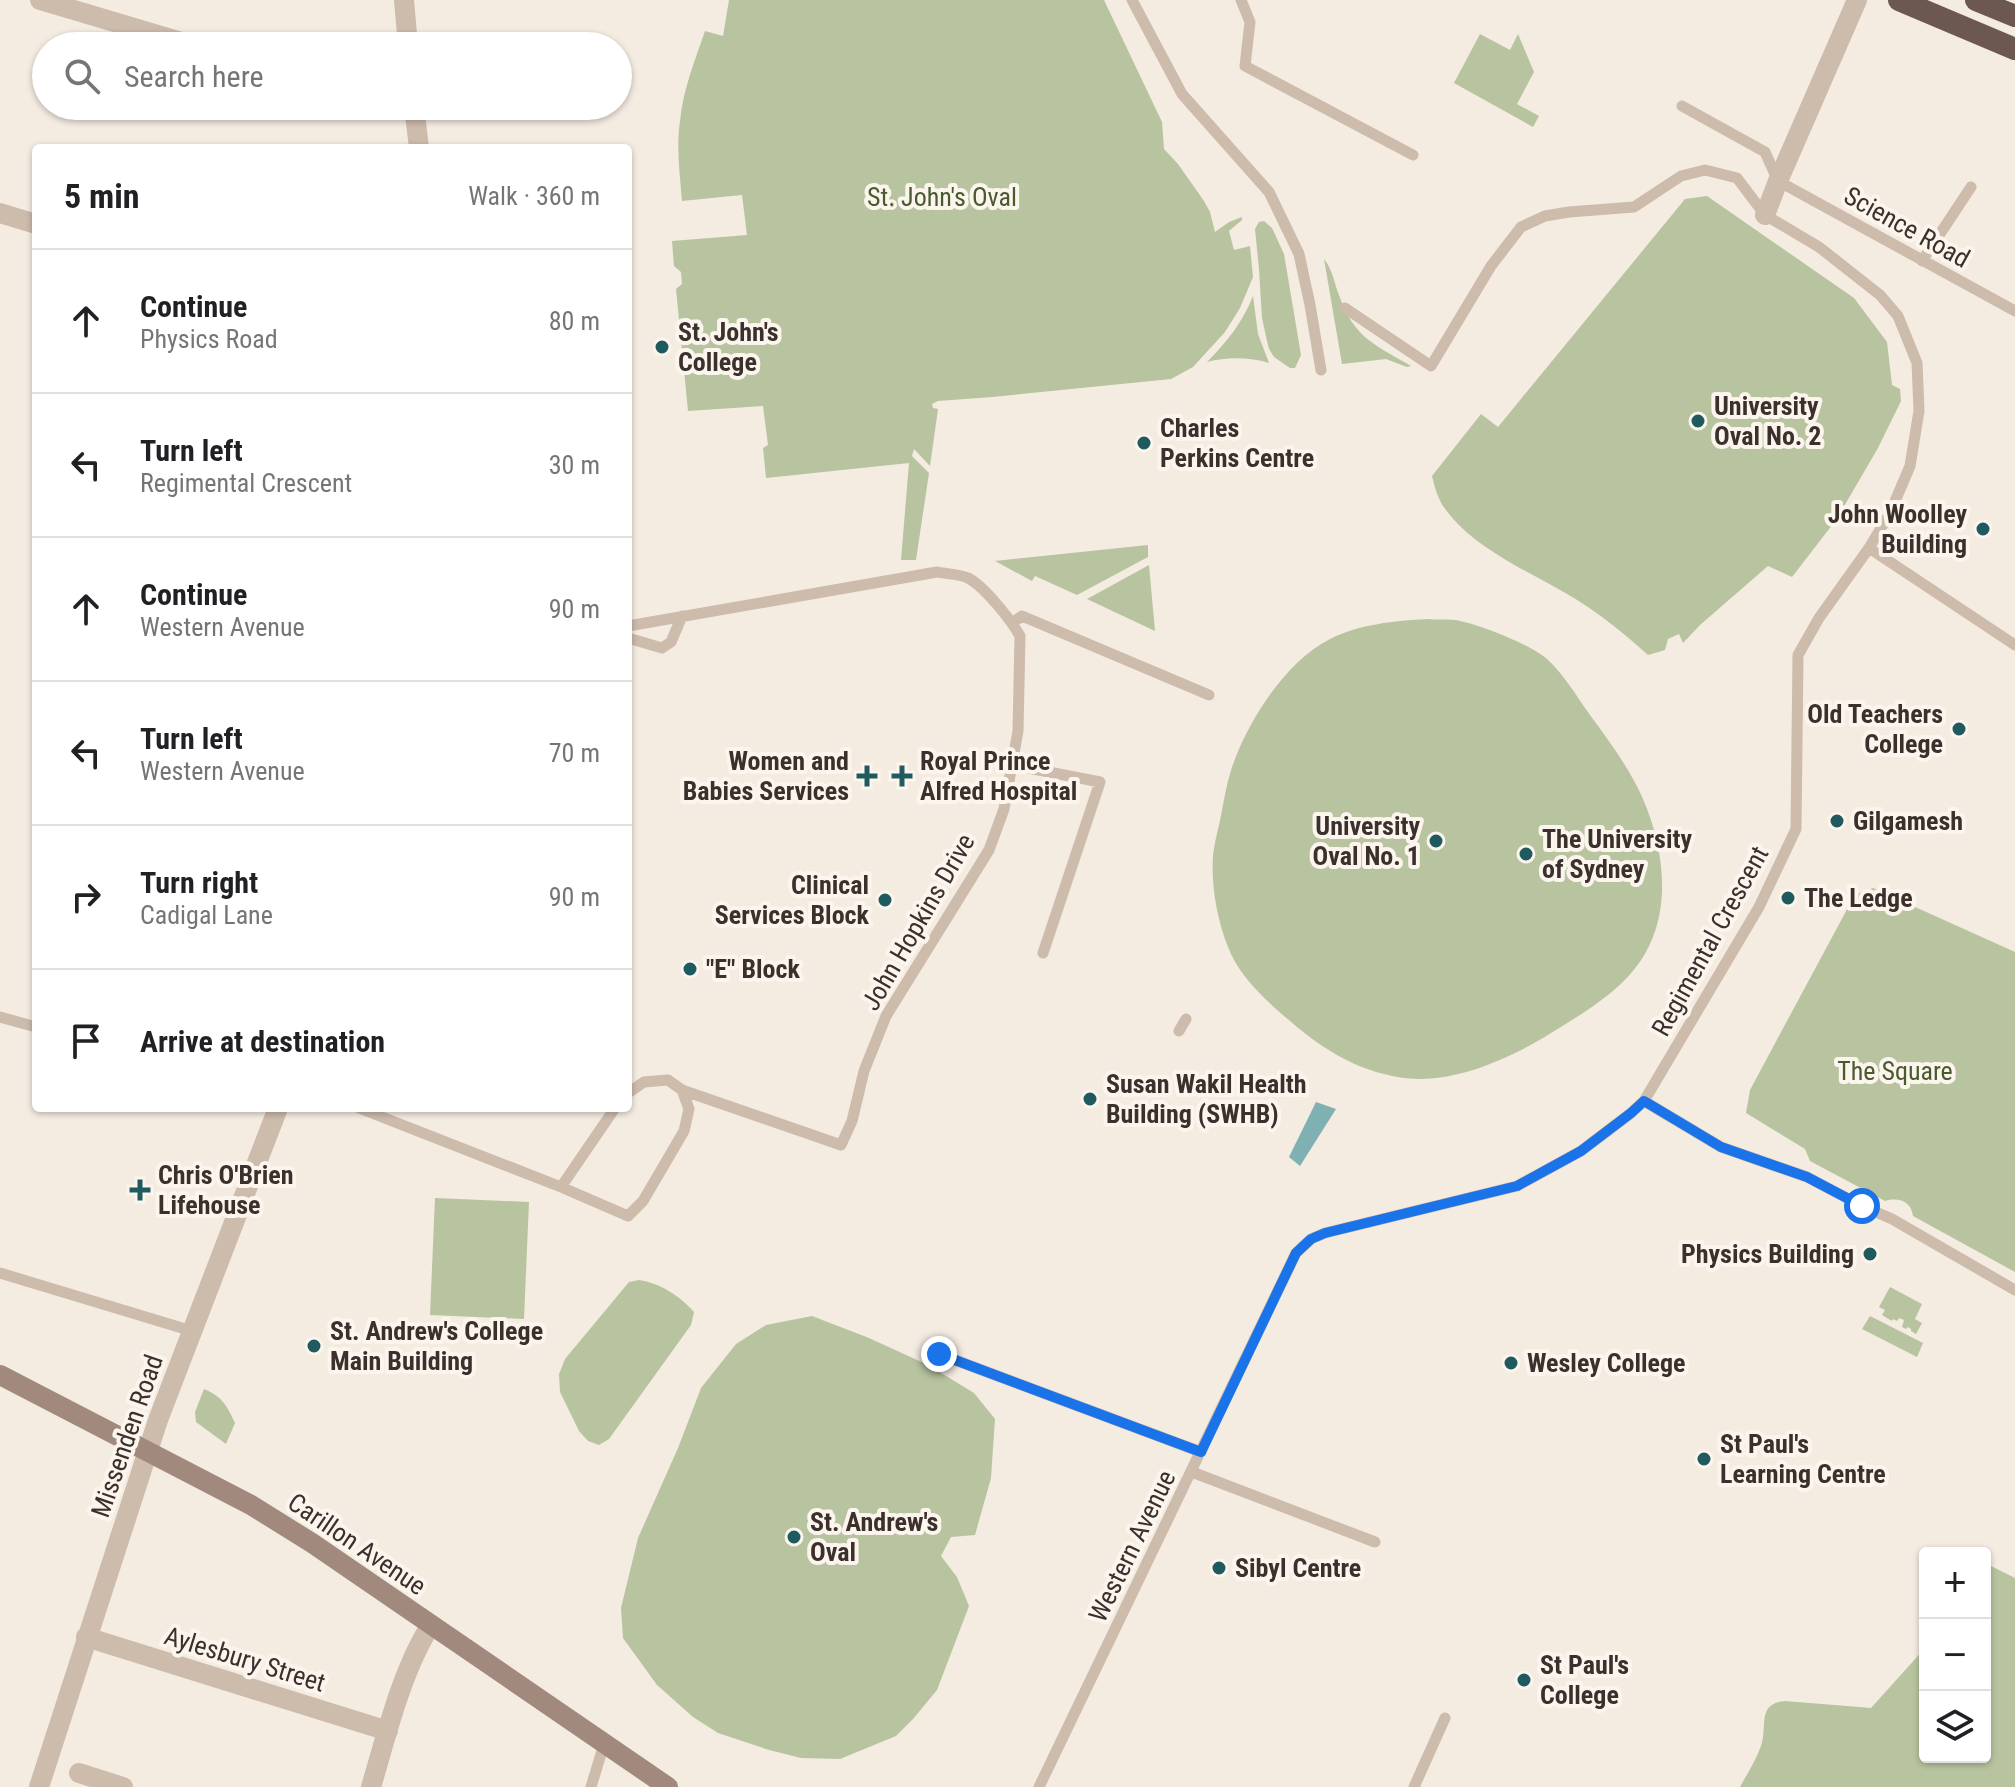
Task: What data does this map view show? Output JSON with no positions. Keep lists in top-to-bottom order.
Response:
{
  "streets": {
    "main road": ["Carillon Avenue"],
    "street": ["Missenden Road", "Aylesbury Street"],
    "lane": [
      "Science Road",
      "John Hopkins Drive",
      "Regimental Crescent",
      "Western Avenue"
    ]
  },
  "crossings": [
    ["Regimental Crescent", "Western Avenue"],
    ["Missenden Road", "Carillon Avenue"],
    ["Missenden Road", "Aylesbury Street"]
  ],
  "parks": ["St. John's Oval", "The Square"],
  "places": {
    "other": [
      "St. John's College",
      "University Oval No. 2",
      "Charles Perkins Centre",
      "John Woolley Building",
      "Old Teachers College",
      "Gilgamesh",
      "University Oval No. 1",
      "The University of Sydney",
      "The Ledge",
      "Clinical Services Block",
      "\"E\" Block",
      "Susan Wakil Health Building (SWHB)",
      "Physics Building",
      "St. Andrew's College Main Building",
      "Wesley College",
      "St Paul's Learning Centre",
      "St. Andrew's Oval",
      "Sibyl Centre",
      "St Paul's College"
    ],
    "health": ["Women and Babies Services", "Royal Prince Alfred Hospital", "Chris O'Brien Lifehouse"]
  },
  "page": {
    "search": "Search here",
    "heading": ["5 min", "Walk · 360 m"],
    "list": [
      ["Continue", "Physics Road", "80 m"],
      ["Turn left", "Regimental Crescent", "30 m"],
      ["Continue", "Western Avenue", "90 m"],
      ["Turn left", "Western Avenue", "70 m"],
      ["Turn right", "Cadigal Lane", "90 m"],
      "Arrive at destination"
    ],
    "map_buttons": ["+", "−"]
  }
}
